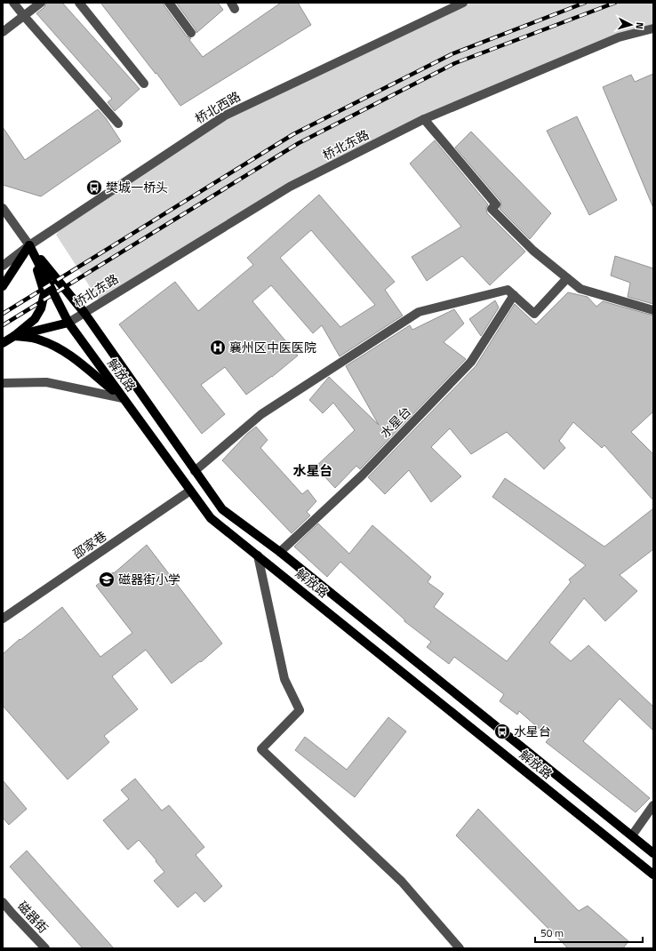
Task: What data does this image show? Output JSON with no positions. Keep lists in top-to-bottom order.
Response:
{
  "streets": {
    "main road": ["解放路"],
    "street": [
      "桥北西路",
      "桥北东路",
      "水星台",
      "邵家巷",
      "磁器街"
    ]
  },
  "crossings": [
    ["桥北西路", "解放路"],
    ["桥北东路", "解放路"],
    ["解放路", "水星台"],
    ["解放路", "邵家巷"]
  ],
  "districts": ["水星台"],
  "places": {
    "bus stop": ["樊城一桥头", "水星台"],
    "hospital": ["襄州区中医医院"],
    "school or university": ["磁器街小学"]
  },
  "scale_bar": "50 m",
  "north": "right"
}
